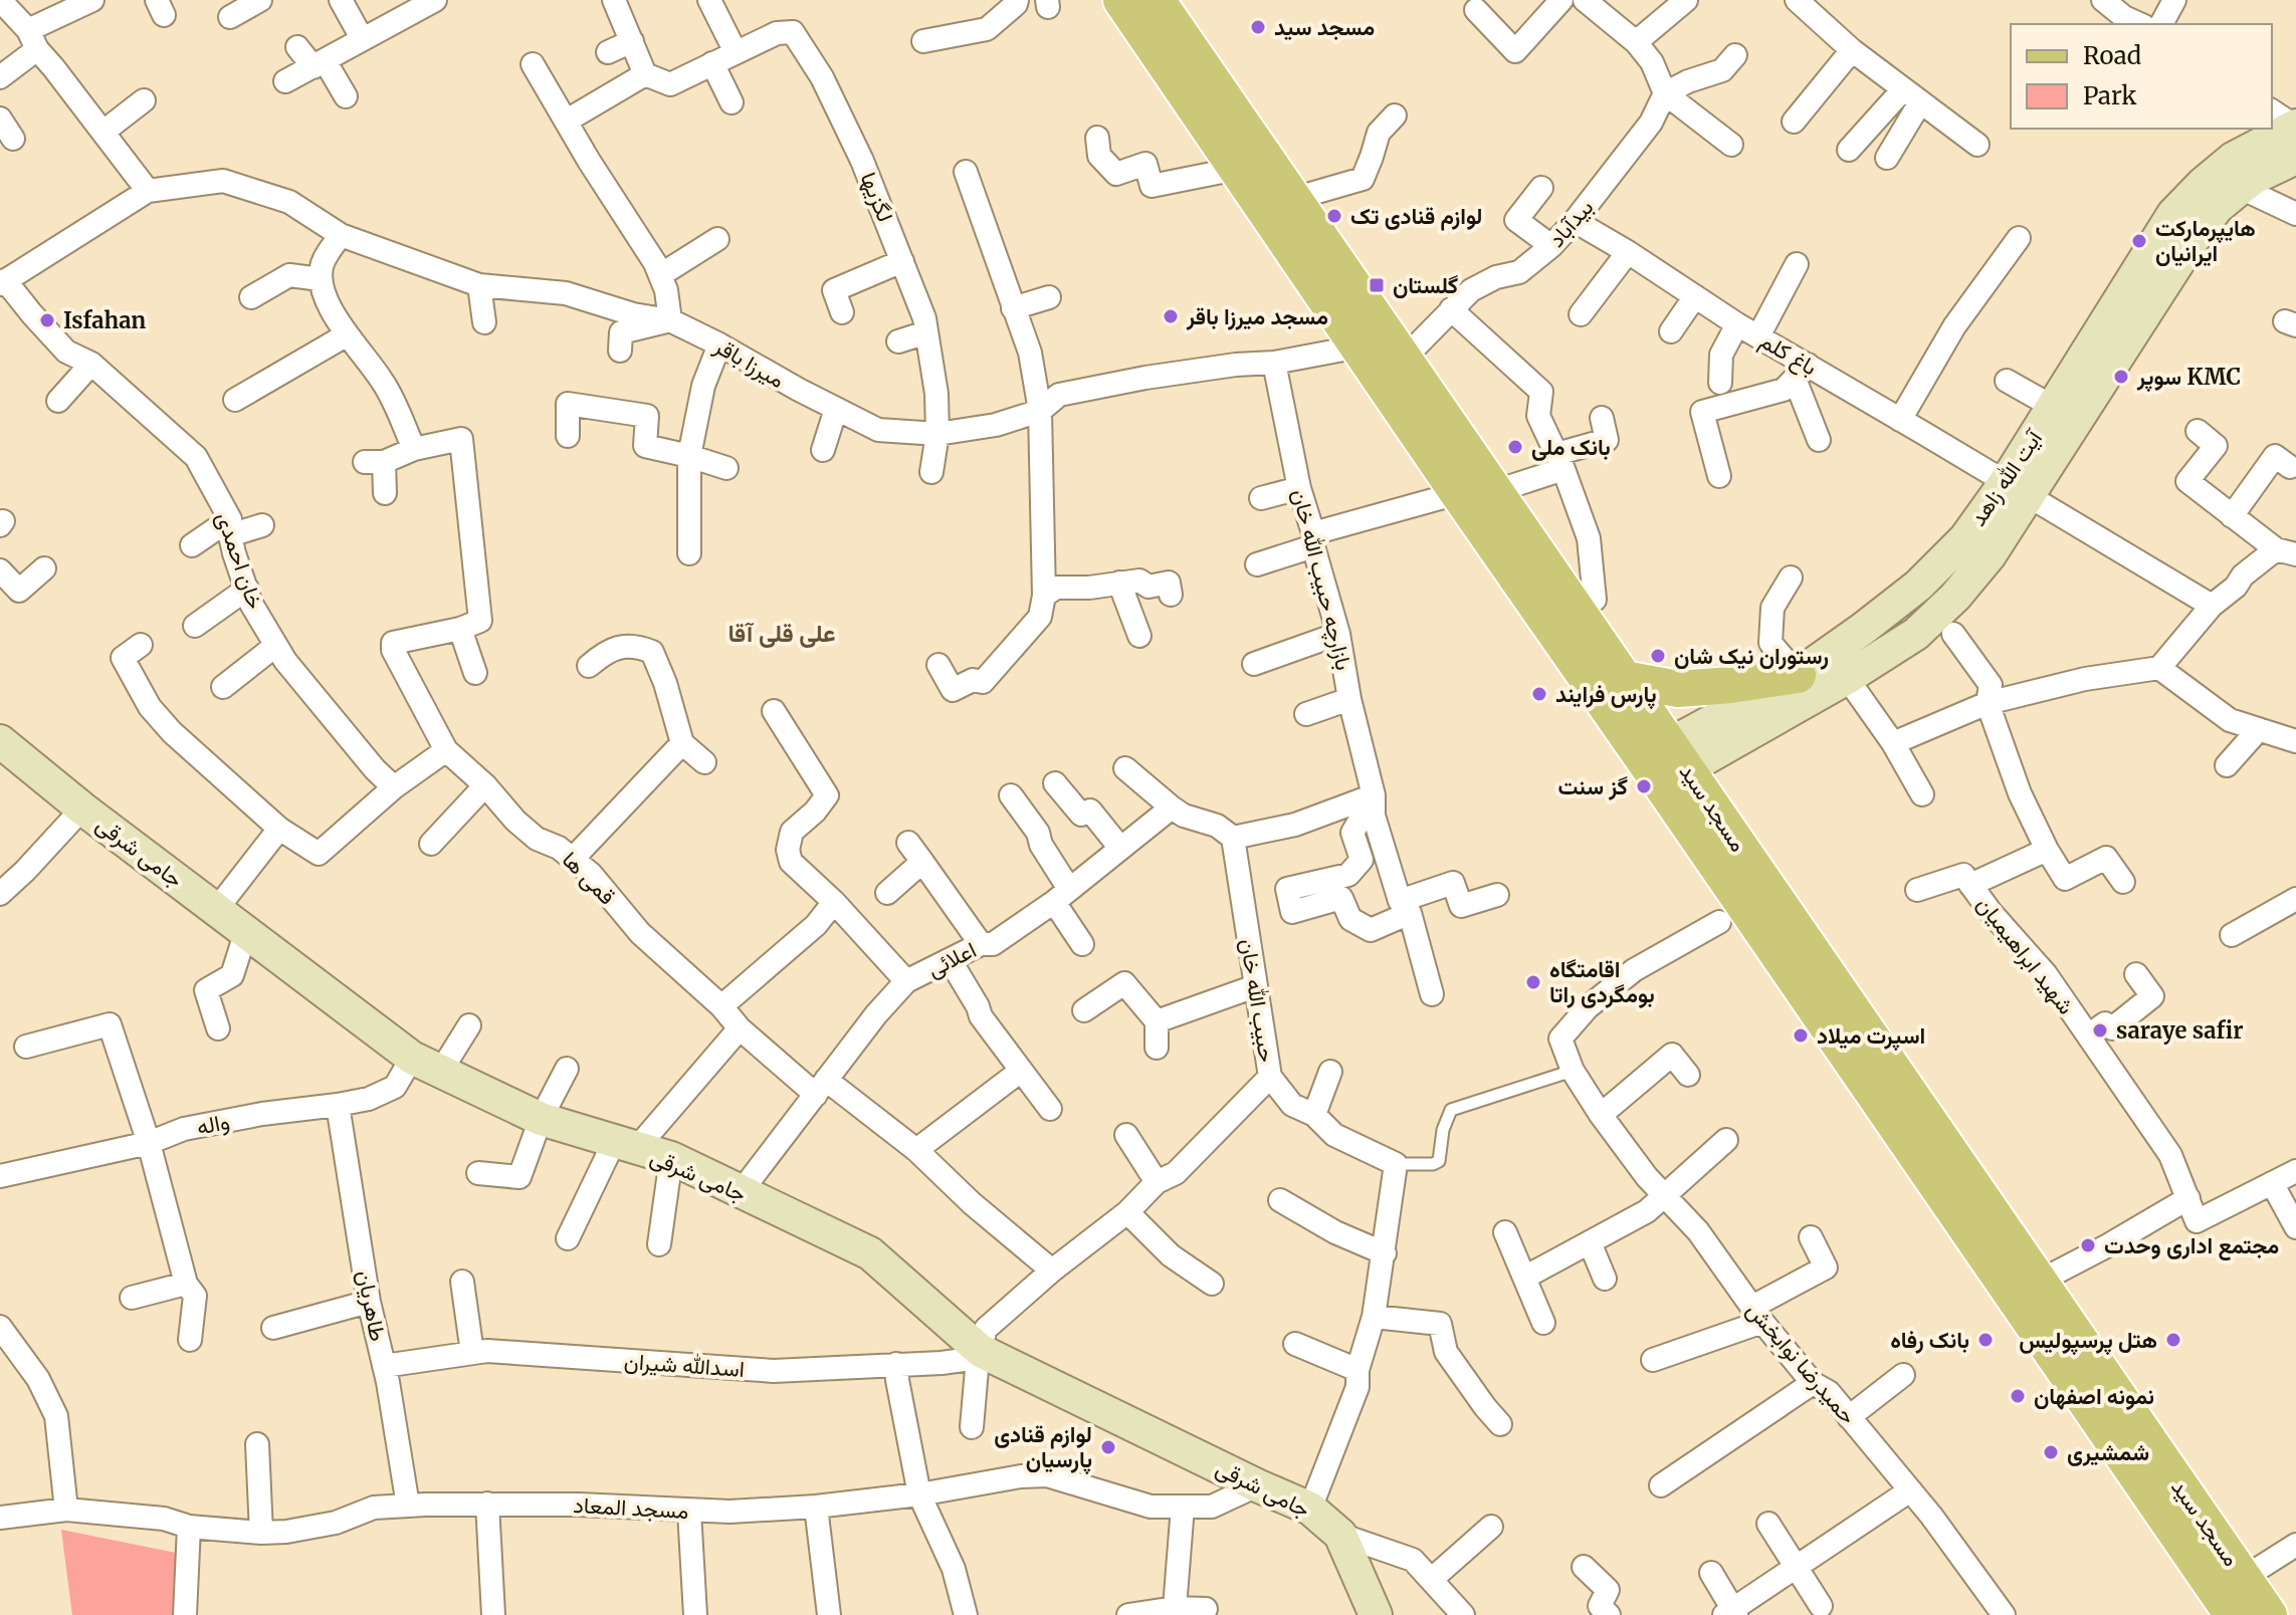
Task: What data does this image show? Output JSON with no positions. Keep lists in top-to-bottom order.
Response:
{
  "streets": {
    "main road": ["آیت الله زاهد", "مسجد سید", "جامی شرقی"],
    "street": [
      "لگزیها",
      "بیدآباد",
      "باغ کلم",
      "میرزا باقر",
      "خان احمدی",
      "بازارچه حبیب الله خان",
      "قمی ها",
      "شهید ابراهیمیان",
      "اعلائی",
      "حبیب الله خان",
      "واله",
      "طاهریان",
      "حمیدرضا نوابخش",
      "اسدالله شیران",
      "مسجد المعاد"
    ]
  },
  "crossings": [
    ["لگزیها", "میرزا باقر"],
    ["بیدآباد", "باغ کلم"],
    ["بیدآباد", "مسجد سید"],
    ["باغ کلم", "آیت الله زاهد"],
    ["میرزا باقر", "بازارچه حبیب الله خان"],
    ["میرزا باقر", "مسجد سید"],
    ["آیت الله زاهد", "مسجد سید"],
    ["جامی شرقی", "اعلائی"],
    ["جامی شرقی", "واله"],
    ["جامی شرقی", "اسدالله شیران"],
    ["جامی شرقی", "مسجد المعاد"],
    ["قمی ها", "اعلائی"],
    ["واله", "طاهریان"],
    ["طاهریان", "اسدالله شیران"],
    ["طاهریان", "مسجد المعاد"]
  ],
  "districts": ["علی قلی آقا"],
  "places": {
    "other": [
      "مسجد سید",
      "لوازم قنادی تک",
      "هایپرمارکت ایرانیان",
      "مسجد میرزا باقر",
      "Isfahan",
      "سوپر KMC",
      "بانک ملی",
      "رستوران نیک شان",
      "پارس فرایند",
      "گز سنت",
      "اقامتگاه بومگردی راتا",
      "saraye safir",
      "اسپرت میلاد",
      "مجتمع اداری وحدت",
      "بانک رفاه",
      "هتل پرسپولیس",
      "نمونه اصفهان",
      "لوازم قنادی پارسیان",
      "شمشیری"
    ],
    "transit": ["گلستان"]
  },
  "legend": ["Road", "Park"]
}
